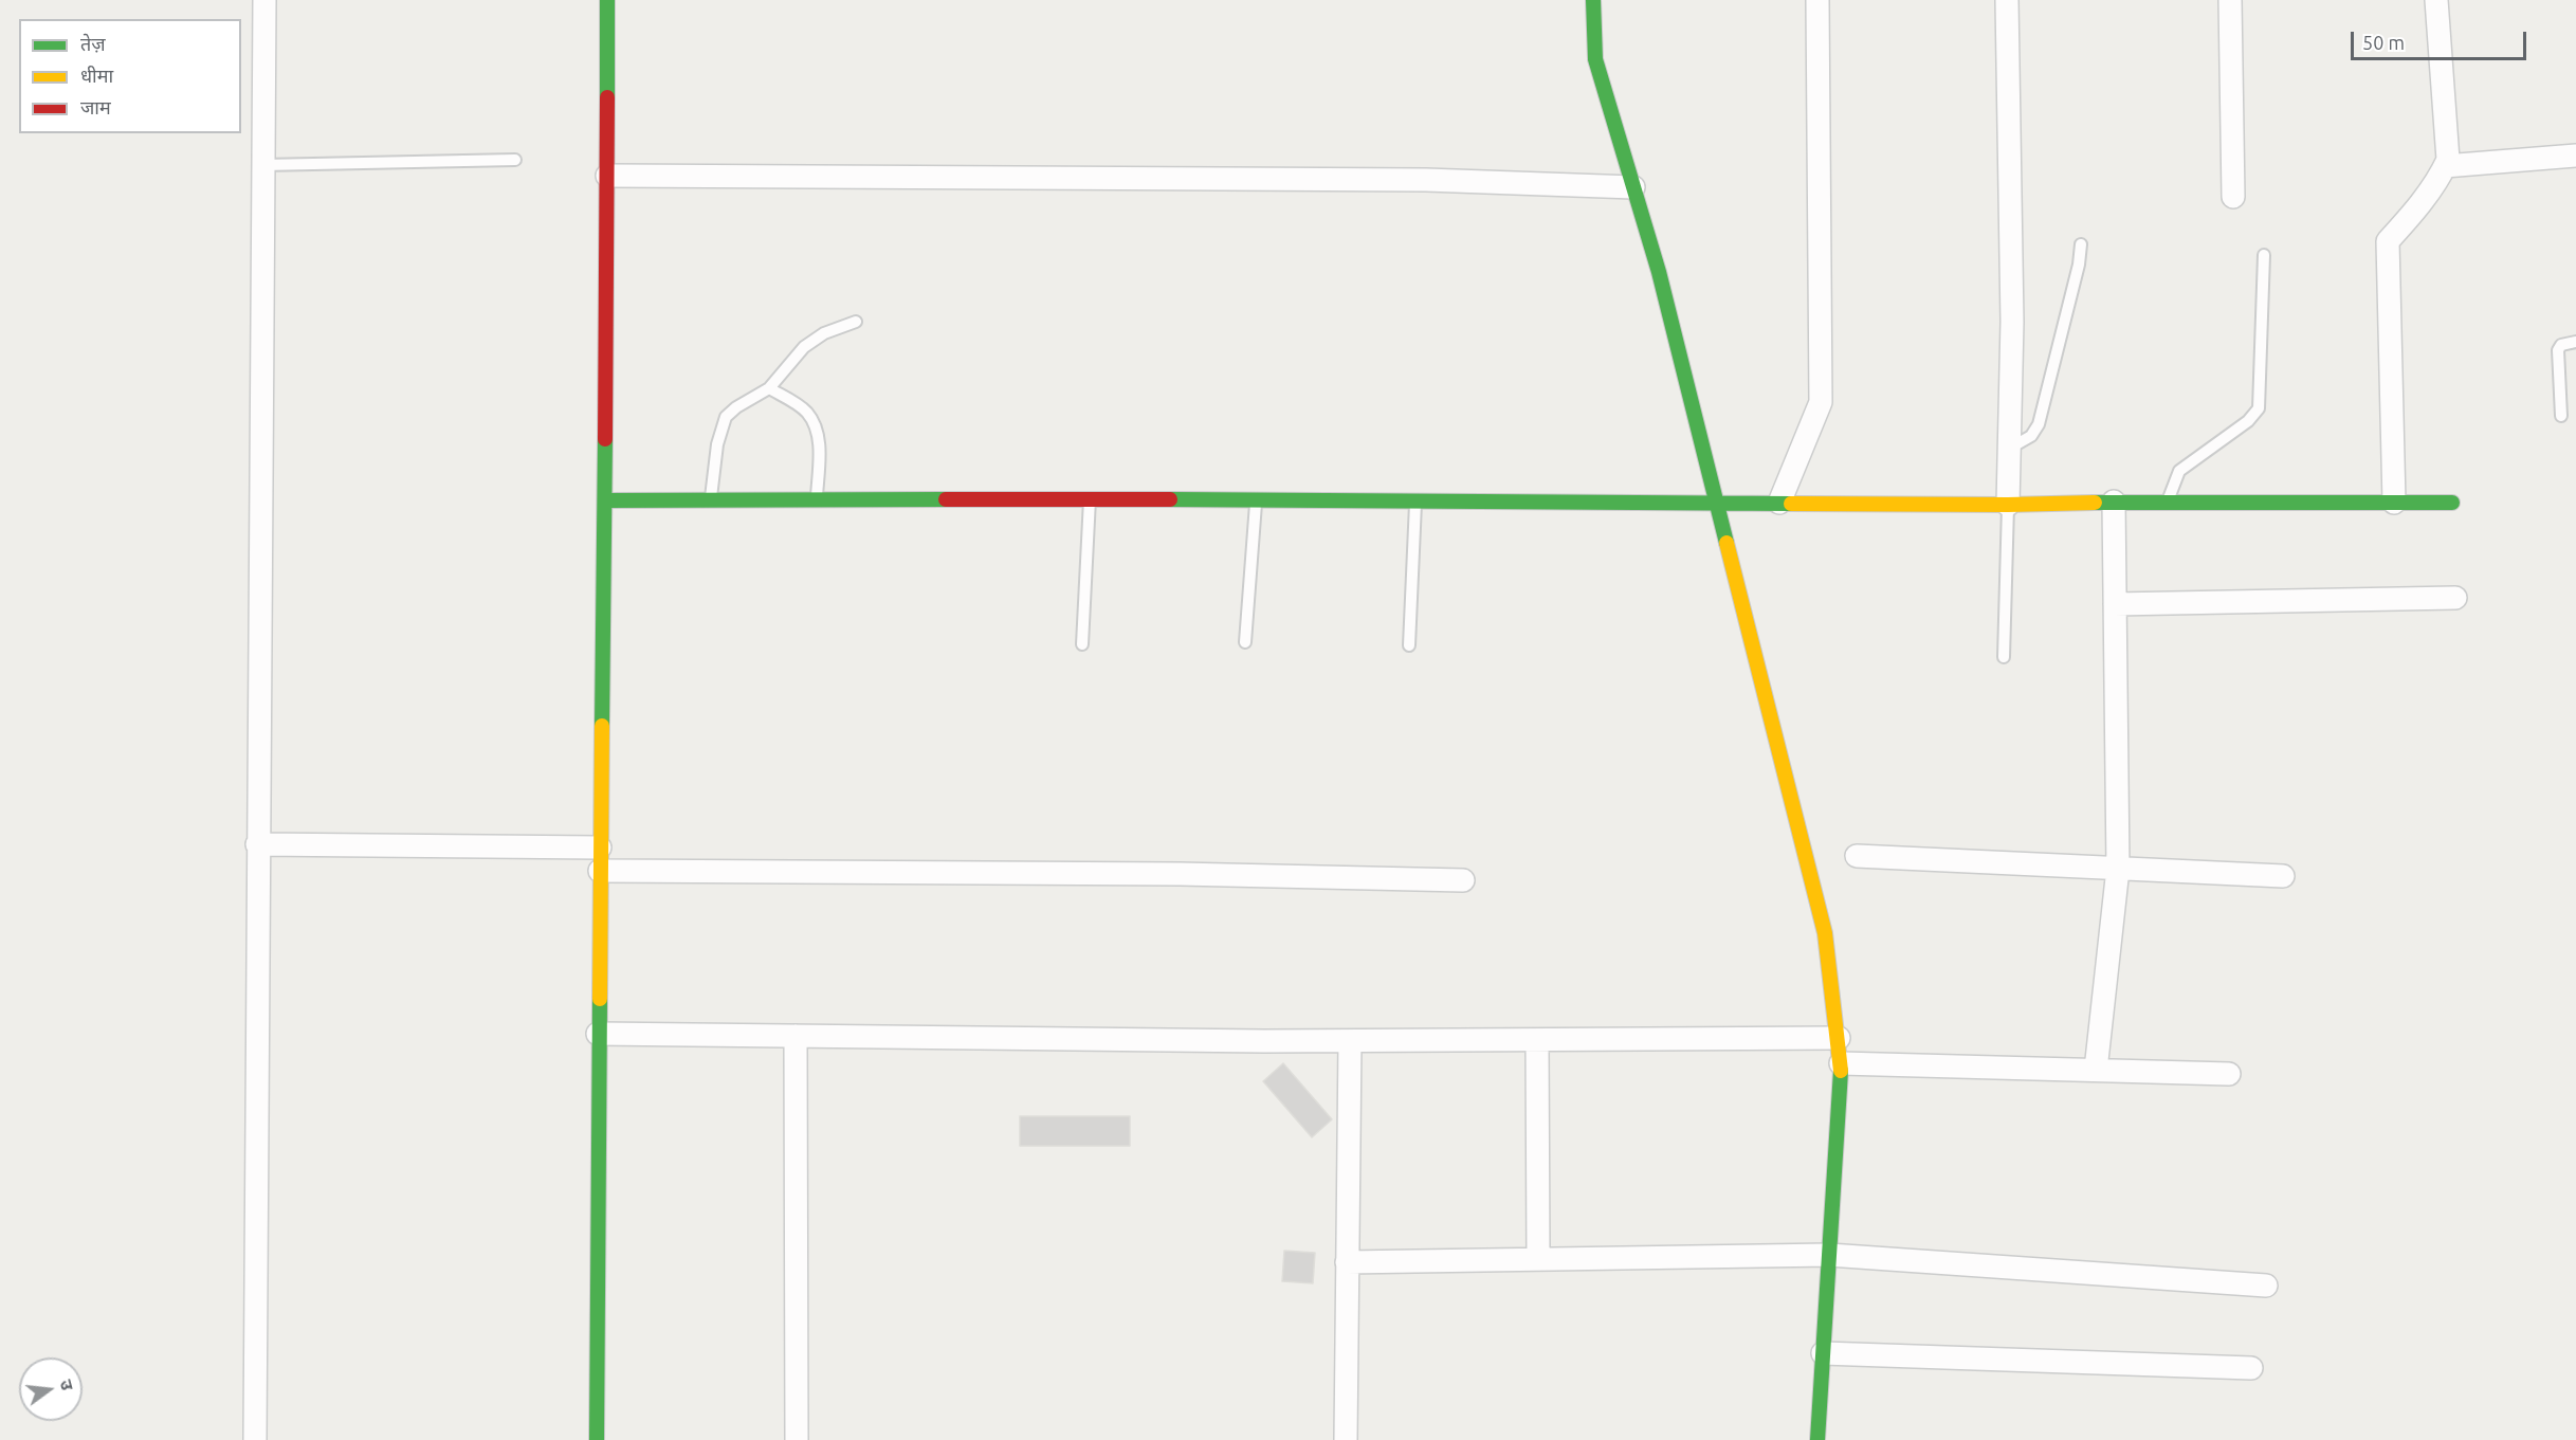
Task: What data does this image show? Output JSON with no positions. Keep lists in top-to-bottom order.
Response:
{
  "legend": ["तेज़", "धीमा", "जाम"],
  "scale_bar": "50 m",
  "north": "right"
}
